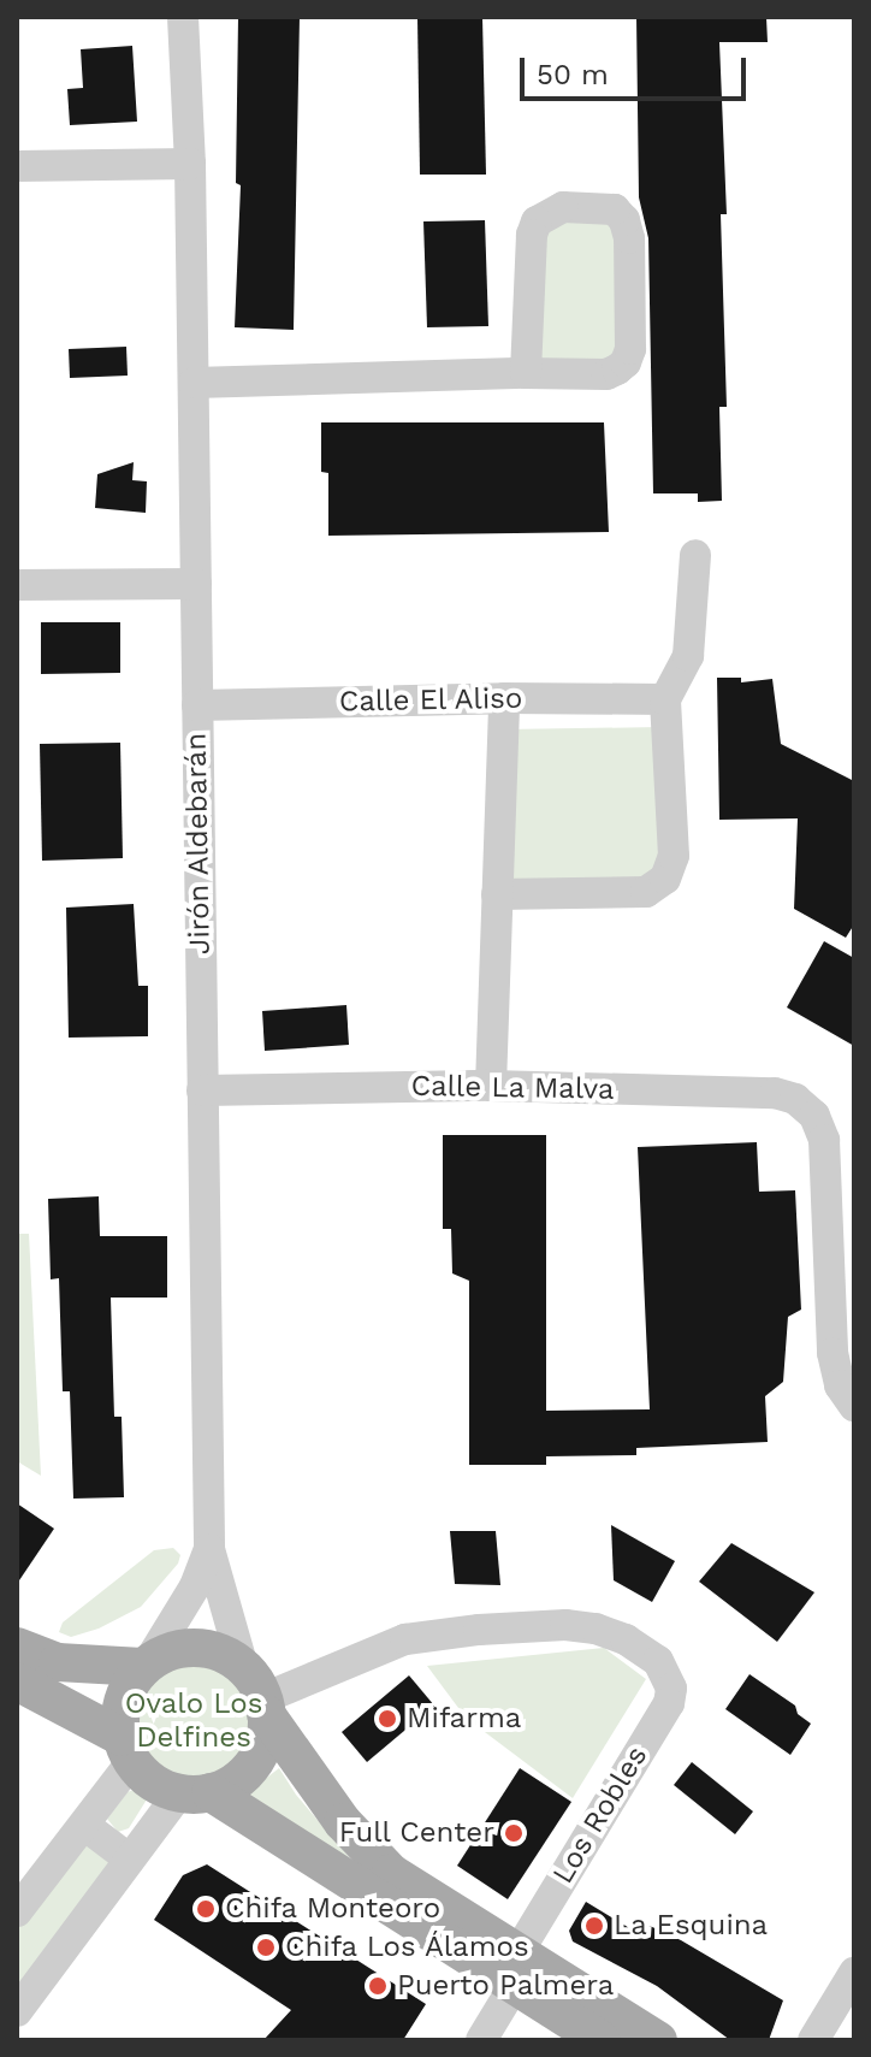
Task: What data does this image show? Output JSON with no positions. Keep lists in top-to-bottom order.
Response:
{
  "streets": {
    "street": [
      "Calle El Aliso",
      "Jirón Aldebarán",
      "Calle La Malva",
      "Los Robles"
    ]
  },
  "crossings": [
    ["Calle El Aliso", "Jirón Aldebarán"],
    ["Jirón Aldebarán", "Calle La Malva"],
    ["Jirón Aldebarán", "Los Robles"]
  ],
  "parks": ["Ovalo Los Delfines"],
  "places": [
    "Mifarma",
    "Full Center",
    "Chifa Monteoro",
    "La Esquina",
    "Chifa Los Álamos",
    "Puerto Palmera"
  ],
  "scale_bar": "50 m"
}
